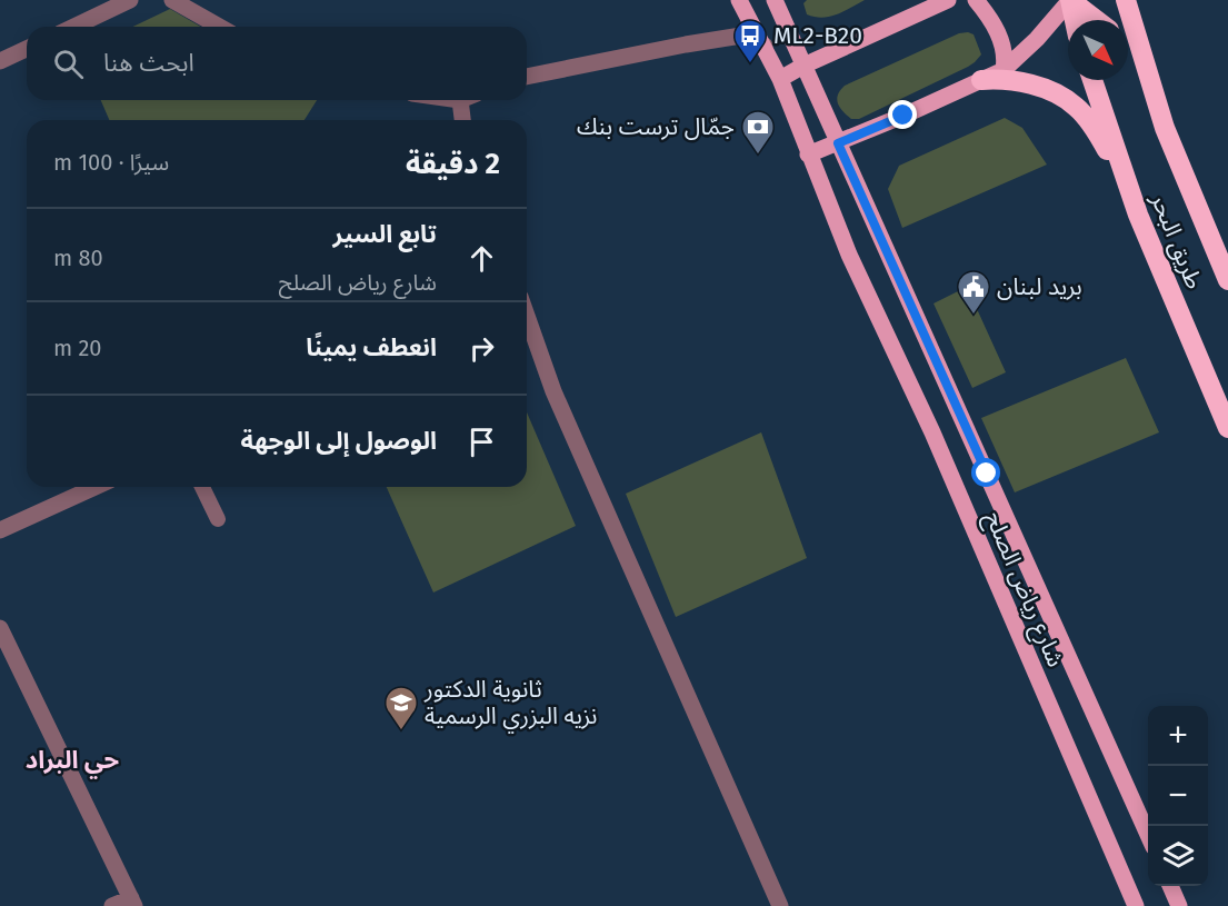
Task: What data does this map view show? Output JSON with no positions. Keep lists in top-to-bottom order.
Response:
{
  "streets": {
    "highway": ["طريق البحر"],
    "main road": ["شارع رياض الصلح"]
  },
  "districts": ["حي البراد"],
  "places": {
    "bus stop": ["ML2-B20"],
    "bank": ["جمّال ترست بنك"],
    "public building": ["بريد لبنان"],
    "school or university": ["ثانوية الدكتور نزيه البزري الرسمية"]
  },
  "north": "bottom right",
  "page": {
    "search": "ابحث هنا",
    "heading": ["2 دقيقة", "سيرًا · 100 m"],
    "list": [
      ["تابع السير", "شارع رياض الصلح", "80 m"],
      ["انعطف يمينًا", "20 m"],
      "الوصول إلى الوجهة"
    ],
    "map_buttons": ["+", "−"]
  }
}
